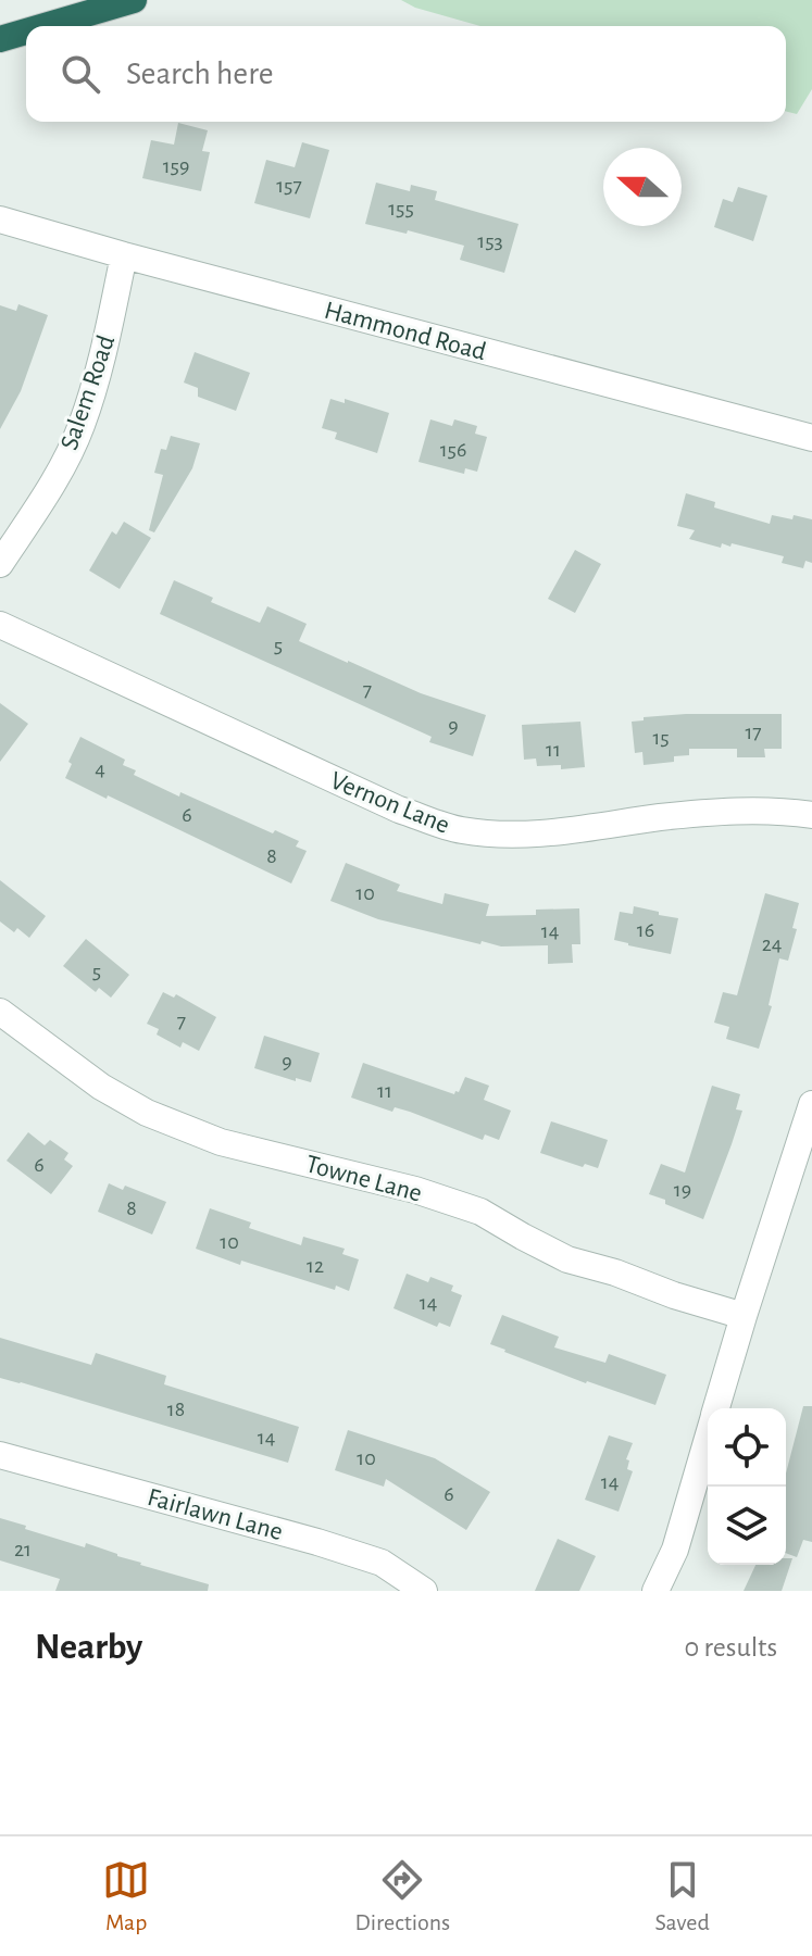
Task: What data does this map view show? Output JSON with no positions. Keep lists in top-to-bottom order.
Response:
{
  "streets": {
    "street": [
      "Hammond Road",
      "Salem Road",
      "Vernon Lane",
      "Towne Lane",
      "Fairlawn Lane"
    ]
  },
  "crossings": [
    ["Hammond Road", "Salem Road"]
  ],
  "house_numbers": [
    "159",
    "157",
    "155",
    "153",
    "156",
    "5",
    "7",
    "9",
    "17",
    "15",
    "11",
    "4",
    "6",
    "8",
    "10",
    "16",
    "14",
    "24",
    "5",
    "7",
    "9",
    "11",
    "6",
    "19",
    "8",
    "10",
    "12",
    "14",
    "18",
    "14",
    "10",
    "14",
    "6",
    "21"
  ],
  "north": "left",
  "page": {
    "search": "Search here",
    "heading": ["Nearby", "0 results"],
    "nav": ["Map", "Directions", "Saved"]
  }
}
